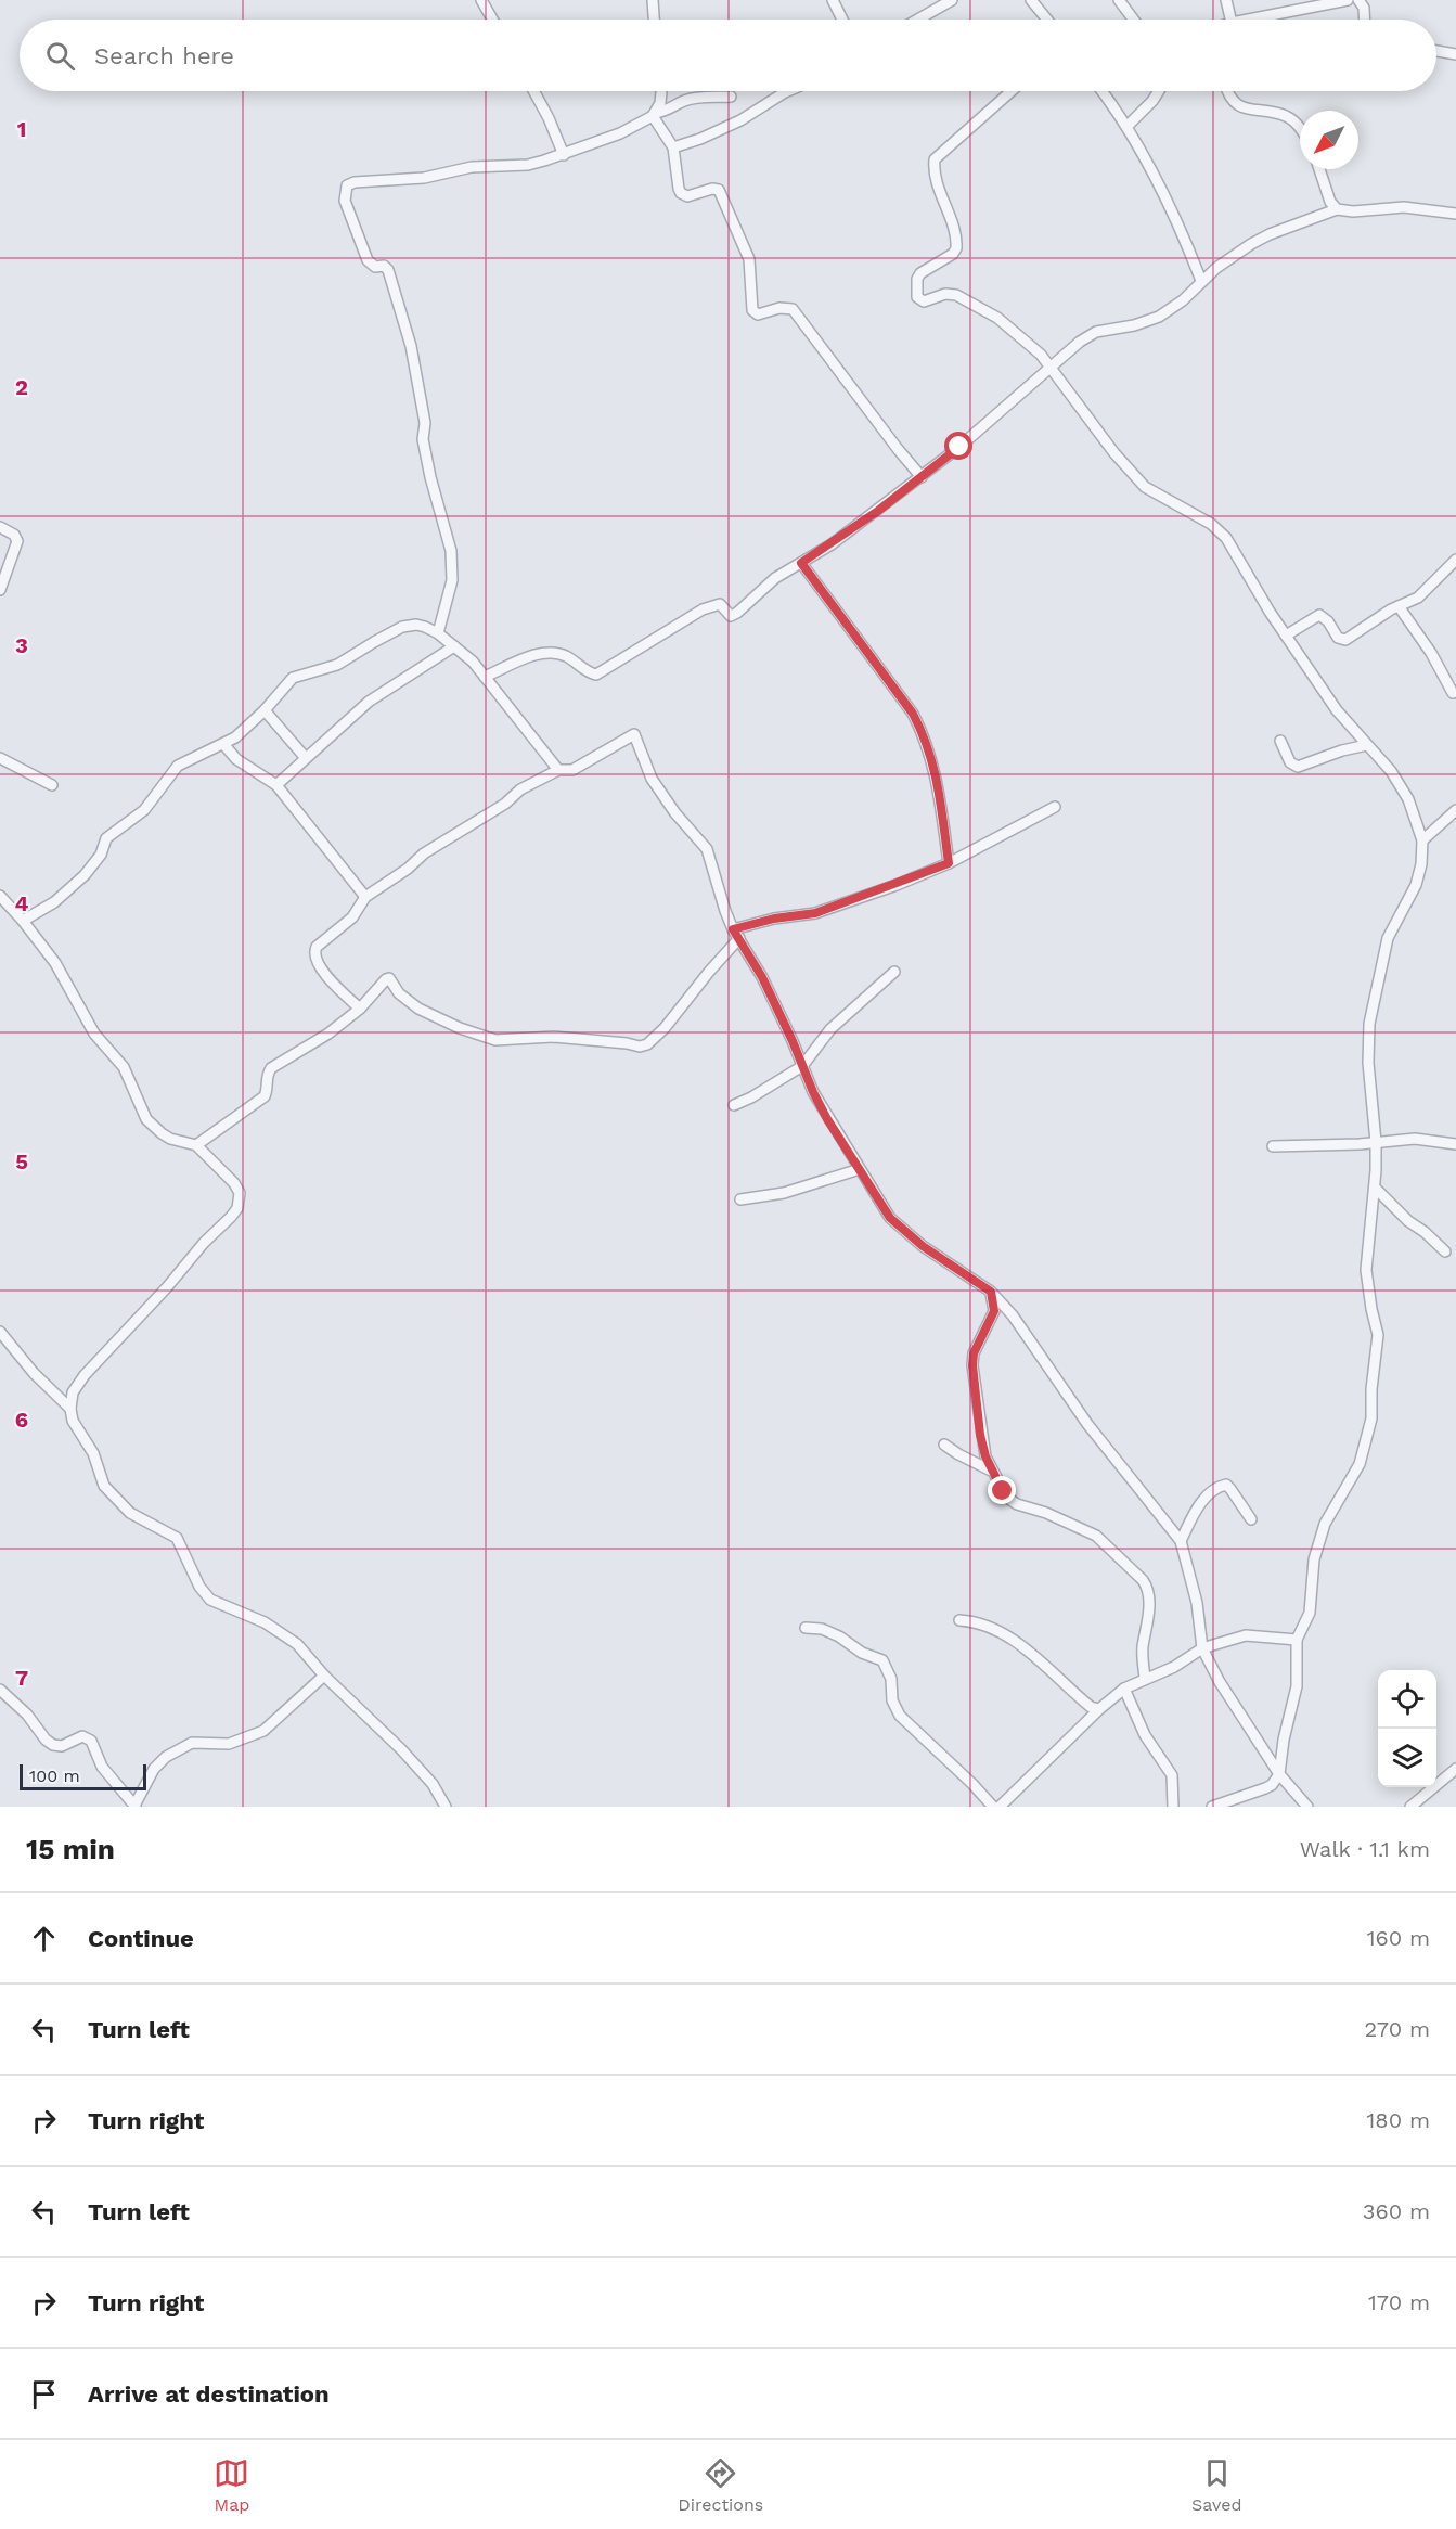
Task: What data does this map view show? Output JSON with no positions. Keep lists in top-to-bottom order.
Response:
{
  "scale_bar": "100 m",
  "north": "bottom left",
  "page": {
    "search": "Search here",
    "scale": "100 m",
    "heading": ["15 min", "Walk · 1.1 km"],
    "list": [
      ["Continue", "160 m"],
      ["Turn left", "270 m"],
      ["Turn right", "180 m"],
      ["Turn left", "360 m"],
      ["Turn right", "170 m"],
      "Arrive at destination"
    ],
    "nav": ["Map", "Directions", "Saved"]
  },
  "grid": {
    "rows": [
      "1",
      "2",
      "3",
      "4",
      "5",
      "6",
      "7"
    ]
  }
}
